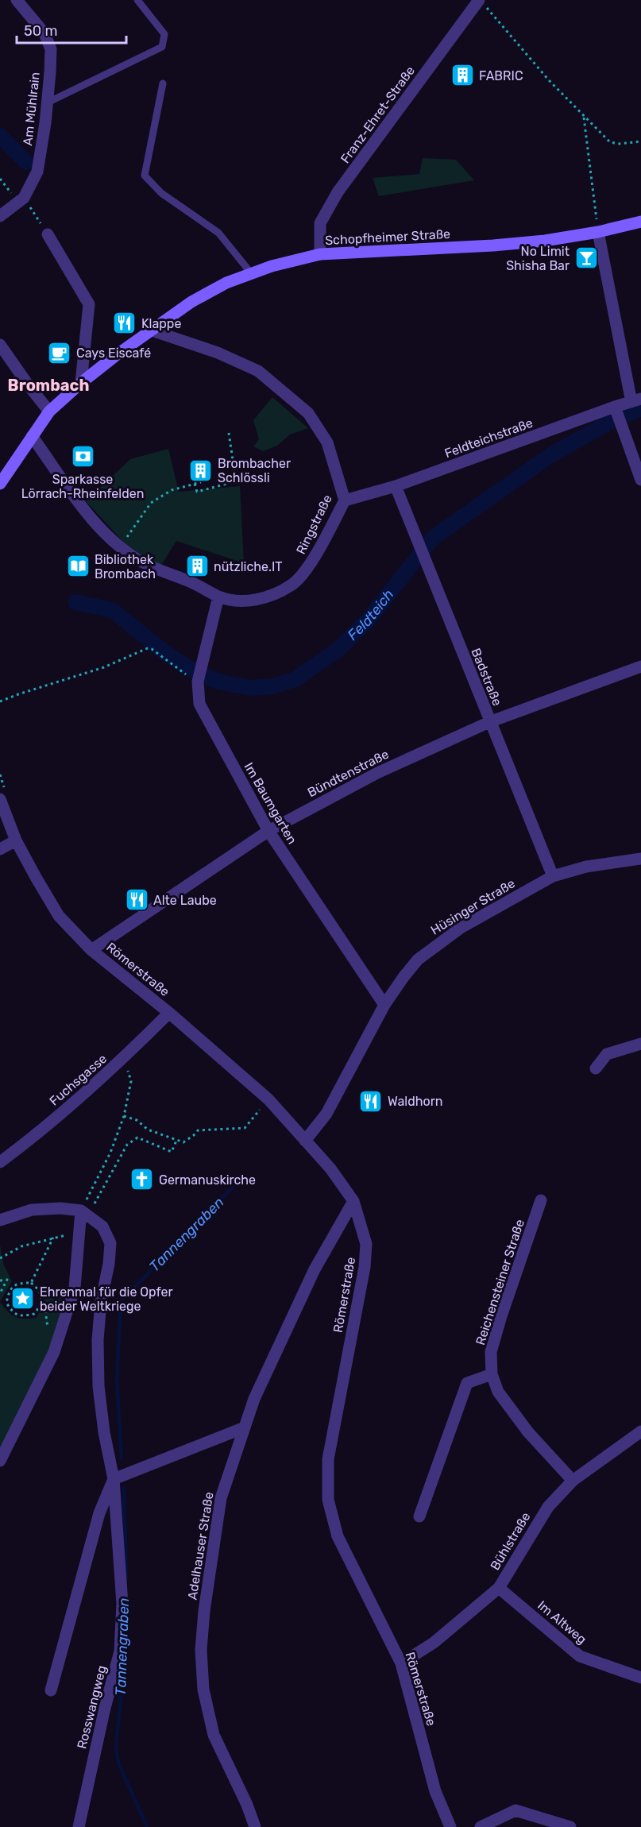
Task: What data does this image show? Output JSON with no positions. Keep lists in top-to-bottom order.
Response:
{
  "streets": {
    "main road": ["Schopfheimer Straße"],
    "street": [
      "Am Mühlrain",
      "Franz-Ehret-Straße",
      "Feldteichstraße",
      "Ringstraße",
      "Badstraße",
      "Bündtenstraße",
      "Im Baumgarten",
      "Hüsinger Straße",
      "Römerstraße",
      "Fuchsgasse",
      "Reichensteiner Straße",
      "Bühlstraße",
      "Adelhauser Straße",
      "Im Altweg",
      "Rosswangweg"
    ]
  },
  "crossings": [
    ["Franz-Ehret-Straße", "Schopfheimer Straße"],
    ["Schopfheimer Straße", "Ringstraße"],
    ["Feldteichstraße", "Ringstraße"],
    ["Feldteichstraße", "Badstraße"],
    ["Ringstraße", "Im Baumgarten"],
    ["Badstraße", "Bündtenstraße"],
    ["Badstraße", "Hüsinger Straße"],
    ["Bündtenstraße", "Im Baumgarten"],
    ["Bündtenstraße", "Römerstraße"],
    ["Im Baumgarten", "Hüsinger Straße"],
    ["Hüsinger Straße", "Römerstraße"],
    ["Römerstraße", "Fuchsgasse"],
    ["Römerstraße", "Bühlstraße"],
    ["Römerstraße", "Adelhauser Straße"],
    ["Reichensteiner Straße", "Bühlstraße"],
    ["Bühlstraße", "Im Altweg"]
  ],
  "districts": ["Brombach"],
  "water": ["Feldteich", "Tannengraben"],
  "places": {
    "building": ["FABRIC", "Brombacher Schlössli", "nützliche.IT"],
    "bar": ["No Limit Shisha Bar"],
    "restaurant": ["Klappe", "Alte Laube", "Waldhorn"],
    "cafe": ["Cays Eiscafé"],
    "bank": ["Sparkasse Lörrach-Rheinfelden"],
    "library": ["Bibliothek Brombach"],
    "church": ["Germanuskirche"],
    "place": ["Ehrenmal für die Opfer beider Weltkriege"]
  },
  "scale_bar": "50 m"
}
